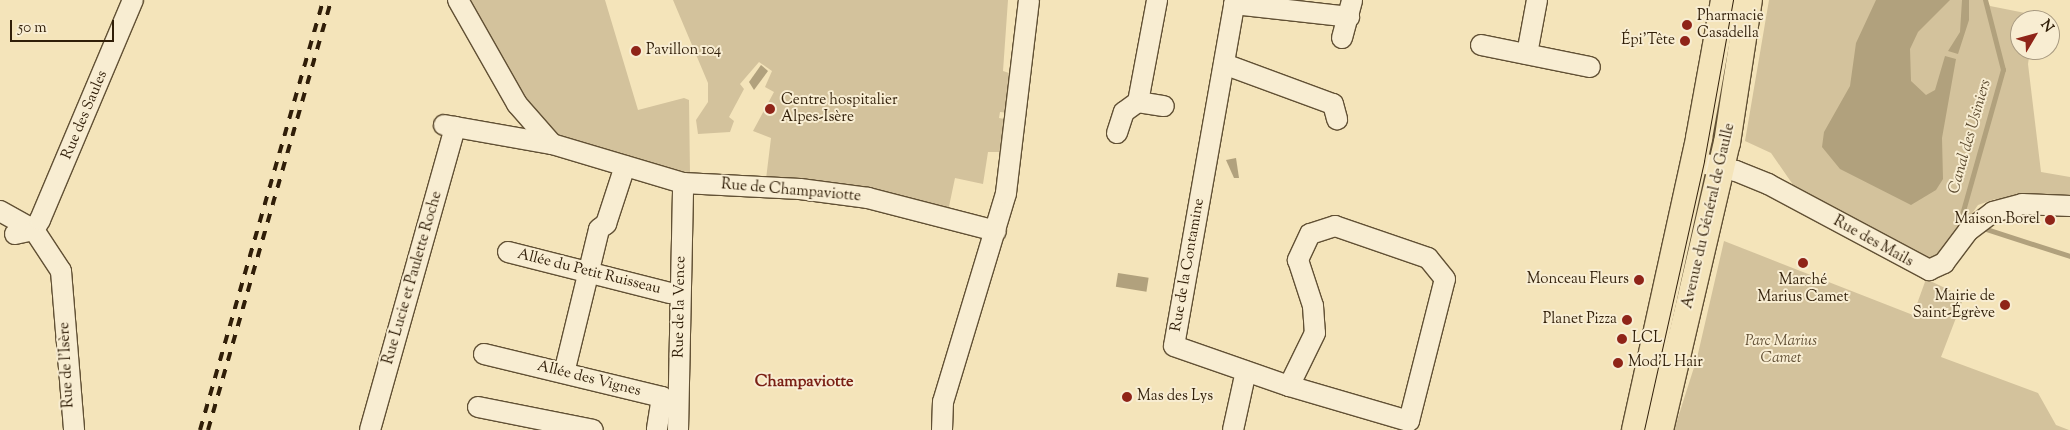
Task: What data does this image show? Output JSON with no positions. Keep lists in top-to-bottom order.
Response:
{
  "streets": {
    "main road": ["Avenue du Général de Gaulle"],
    "street": [
      "Rue des Saules",
      "Rue de Champaviotte",
      "Rue des Mails",
      "Rue de la Contamine",
      "Allée du Petit Ruisseau",
      "Rue Lucie et Paulette Roche",
      "Rue de la Vence",
      "Rue de l'Isère",
      "Allée des Vignes"
    ]
  },
  "crossings": [
    ["Rue des Saules", "Rue de l'Isère"],
    ["Rue de Champaviotte", "Rue Lucie et Paulette Roche"],
    ["Rue de Champaviotte", "Rue de la Vence"],
    ["Avenue du Général de Gaulle", "Rue des Mails"]
  ],
  "districts": ["Champaviotte"],
  "water": ["Canal des Usiniers"],
  "parks": ["Parc Marius Camet"],
  "places": [
    "Pharmacie Casadella",
    "Épi’Tête",
    "Pavillon 104",
    "Centre hospitalier Alpes-Isère",
    "Maison Borel",
    "Marché Marius Camet",
    "Monceau Fleurs",
    "Mairie de Saint-Égrève",
    "Planet Pizza",
    "LCL",
    "Mod'L Hair",
    "Mas des Lys"
  ],
  "scale_bar": "50 m",
  "north": "top right"
}
